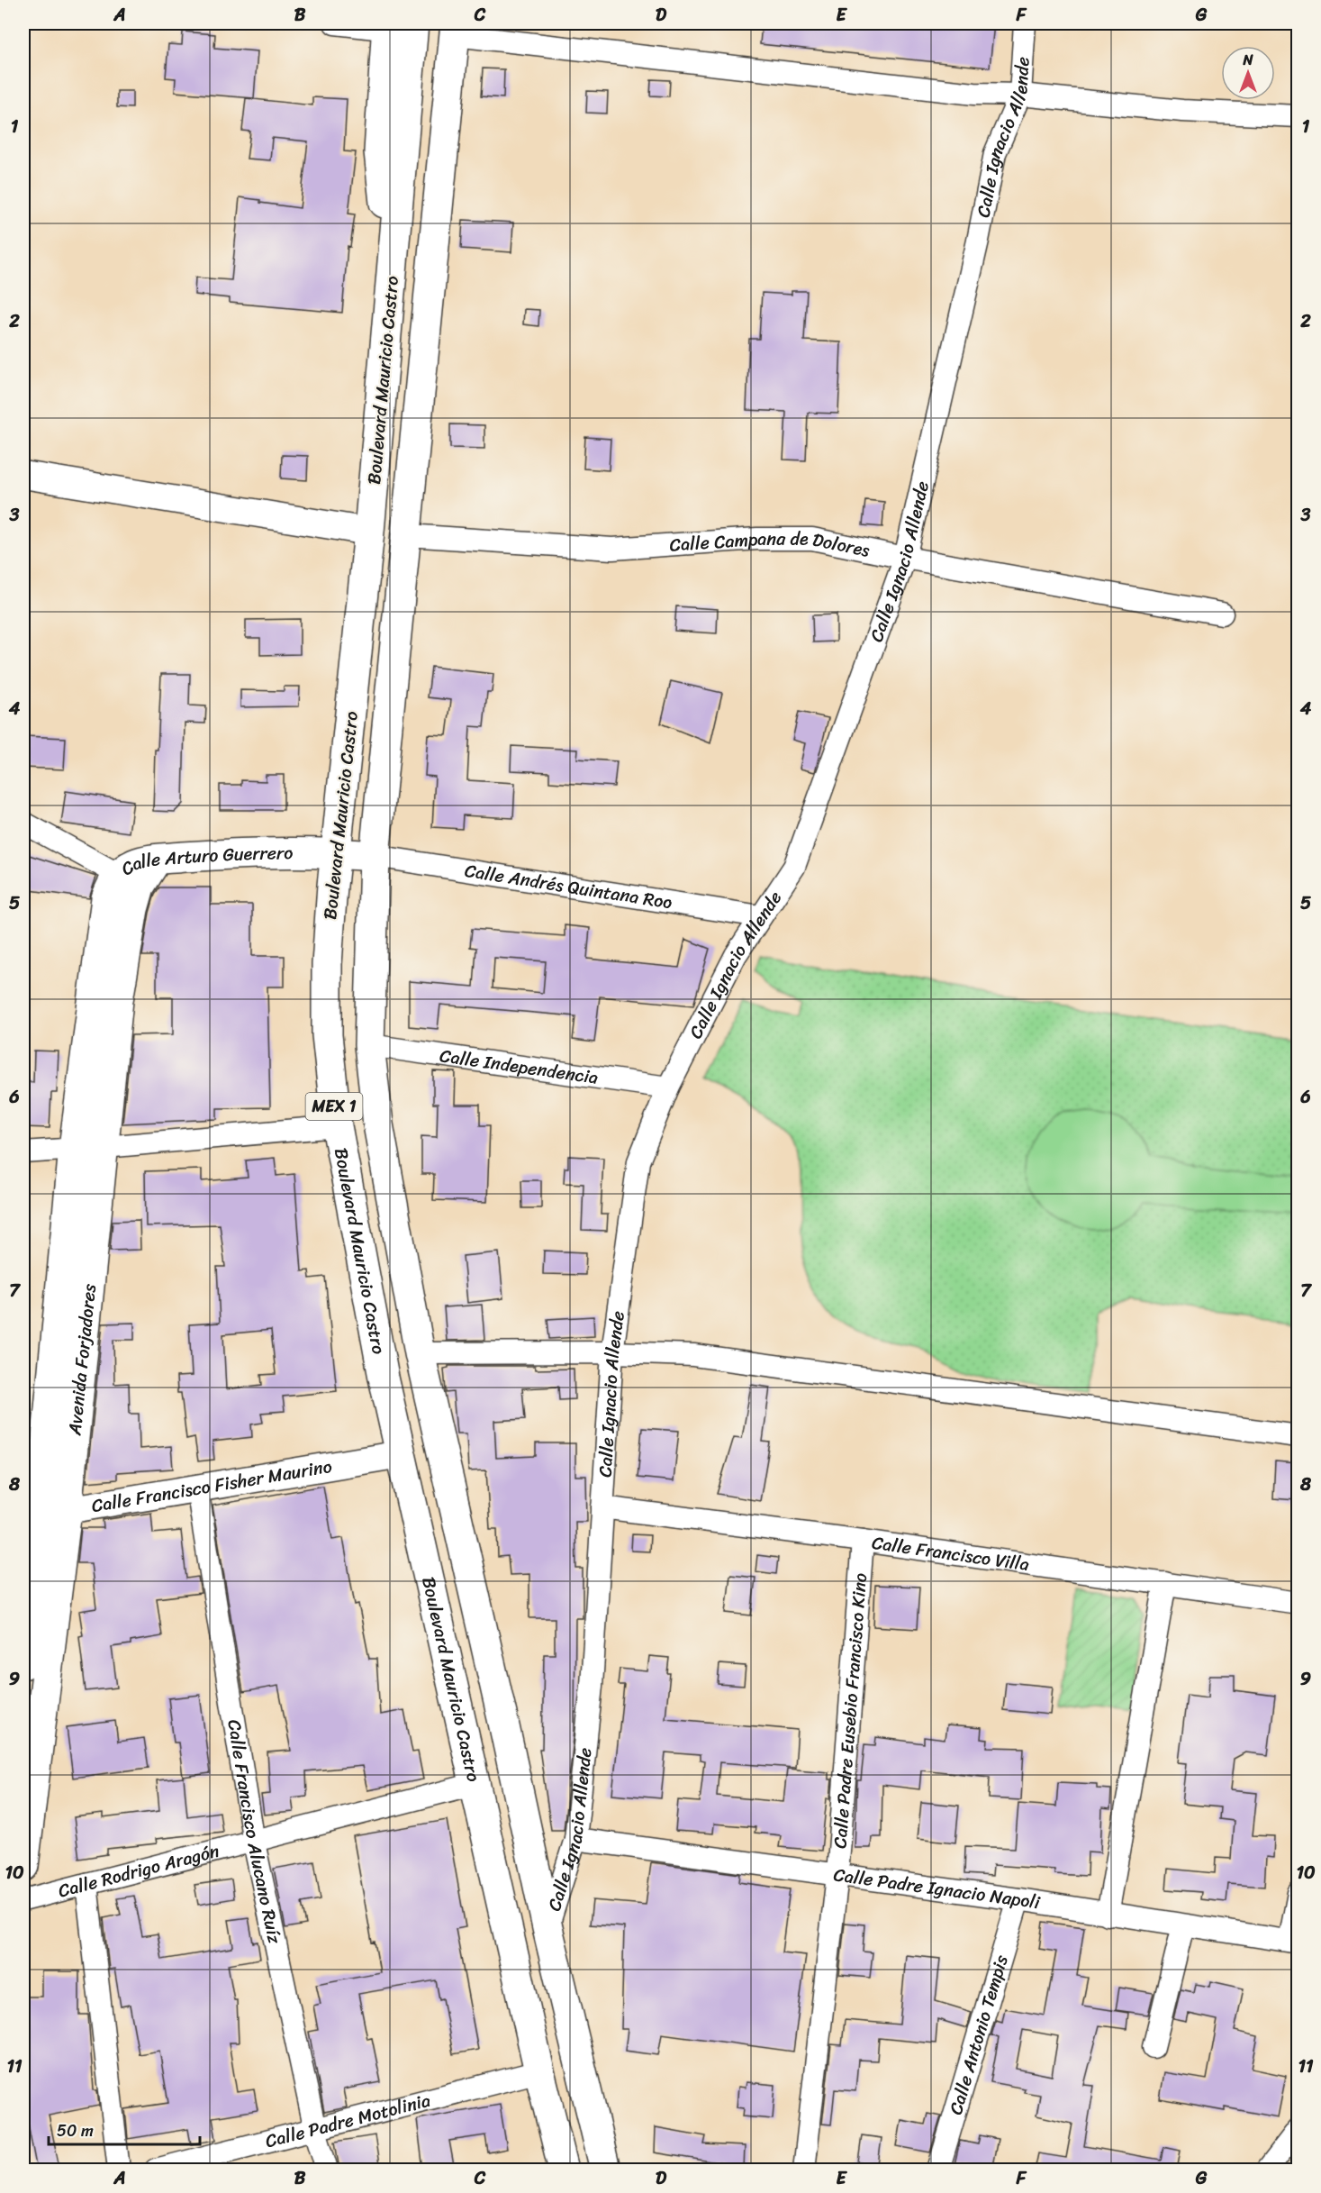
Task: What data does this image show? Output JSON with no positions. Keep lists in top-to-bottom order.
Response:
{
  "streets": {
    "main road": [
      "Boulevard Mauricio Castro",
      "Calle Arturo Guerrero",
      "MEX 1",
      "Avenida Forjadores"
    ],
    "street": [
      "Calle Ignacio Allende",
      "Calle Campana de Dolores",
      "Calle Andrés Quintana Roo",
      "Calle Independencia",
      "Calle Francisco Fisher Maurino",
      "Calle Francisco Villa",
      "Calle Padre Eusebio Francisco Kino",
      "Calle Francisco Alucano Ruíz",
      "Calle Rodrigo Aragón",
      "Calle Padre Ignacio Napoli",
      "Calle Antonio Tempis",
      "Calle Padre Motolinia"
    ]
  },
  "crossings": [
    ["Calle Ignacio Allende", "Calle Campana de Dolores"],
    ["Calle Ignacio Allende", "Calle Andrés Quintana Roo"],
    ["Calle Ignacio Allende", "Calle Independencia"],
    ["Calle Ignacio Allende", "MEX 1"],
    ["Calle Ignacio Allende", "Calle Francisco Villa"],
    ["Calle Ignacio Allende", "Calle Padre Ignacio Napoli"],
    ["Boulevard Mauricio Castro", "Calle Arturo Guerrero"],
    ["Boulevard Mauricio Castro", "Calle Francisco Fisher Maurino"],
    ["Boulevard Mauricio Castro", "Calle Rodrigo Aragón"],
    ["Boulevard Mauricio Castro", "Calle Padre Motolinia"],
    ["Calle Campana de Dolores", "MEX 1"],
    ["Calle Arturo Guerrero", "Calle Andrés Quintana Roo"],
    ["Calle Arturo Guerrero", "MEX 1"],
    ["Calle Arturo Guerrero", "Avenida Forjadores"],
    ["Calle Andrés Quintana Roo", "MEX 1"],
    ["Calle Independencia", "MEX 1"],
    ["Avenida Forjadores", "Calle Francisco Fisher Maurino"],
    ["Calle Francisco Fisher Maurino", "Calle Francisco Alucano Ruíz"],
    ["Calle Francisco Villa", "Calle Padre Eusebio Francisco Kino"],
    ["Calle Padre Eusebio Francisco Kino", "Calle Padre Ignacio Napoli"],
    ["Calle Francisco Alucano Ruíz", "Calle Rodrigo Aragón"],
    ["Calle Francisco Alucano Ruíz", "Calle Padre Motolinia"],
    ["Calle Padre Ignacio Napoli", "Calle Antonio Tempis"]
  ],
  "scale_bar": "50 m",
  "north": "top",
  "grid": {
    "columns": [
      "A",
      "B",
      "C",
      "D",
      "E",
      "F",
      "G"
    ],
    "rows": [
      "1",
      "2",
      "3",
      "4",
      "5",
      "6",
      "7",
      "8",
      "9",
      "10",
      "11"
    ]
  }
}
